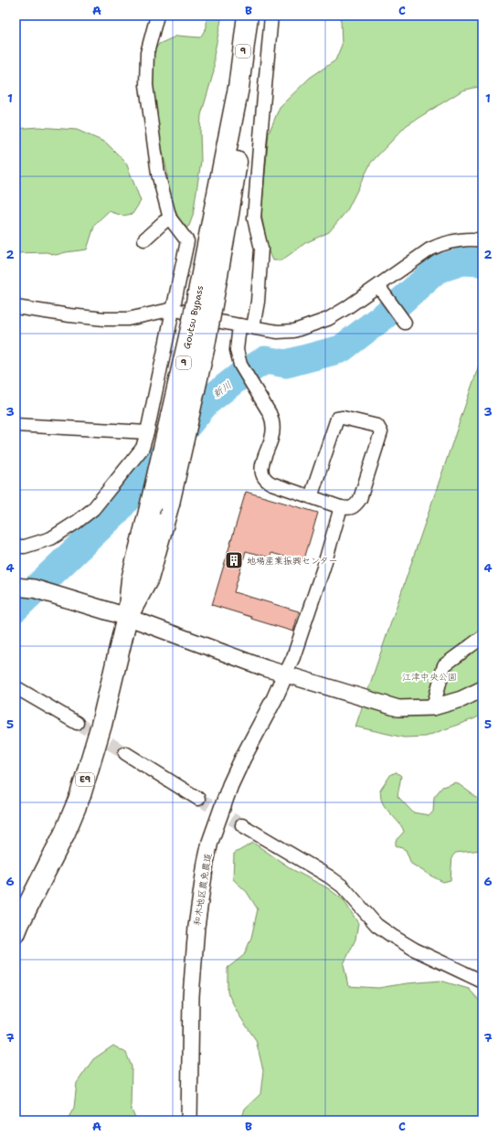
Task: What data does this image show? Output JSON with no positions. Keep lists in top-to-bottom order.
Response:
{
  "streets": {
    "highway": ["9", "Goutsu Bypass", "E9"],
    "street": ["和木地区農免農道"]
  },
  "crossings": [
    ["Goutsu Bypass", "E9"]
  ],
  "water": ["新川"],
  "parks": ["江津中央公園"],
  "places": {
    "building": ["地場産業振興センター"]
  },
  "grid": {
    "columns": ["A", "B", "C"],
    "rows": [
      "1",
      "2",
      "3",
      "4",
      "5",
      "6",
      "7"
    ]
  }
}
